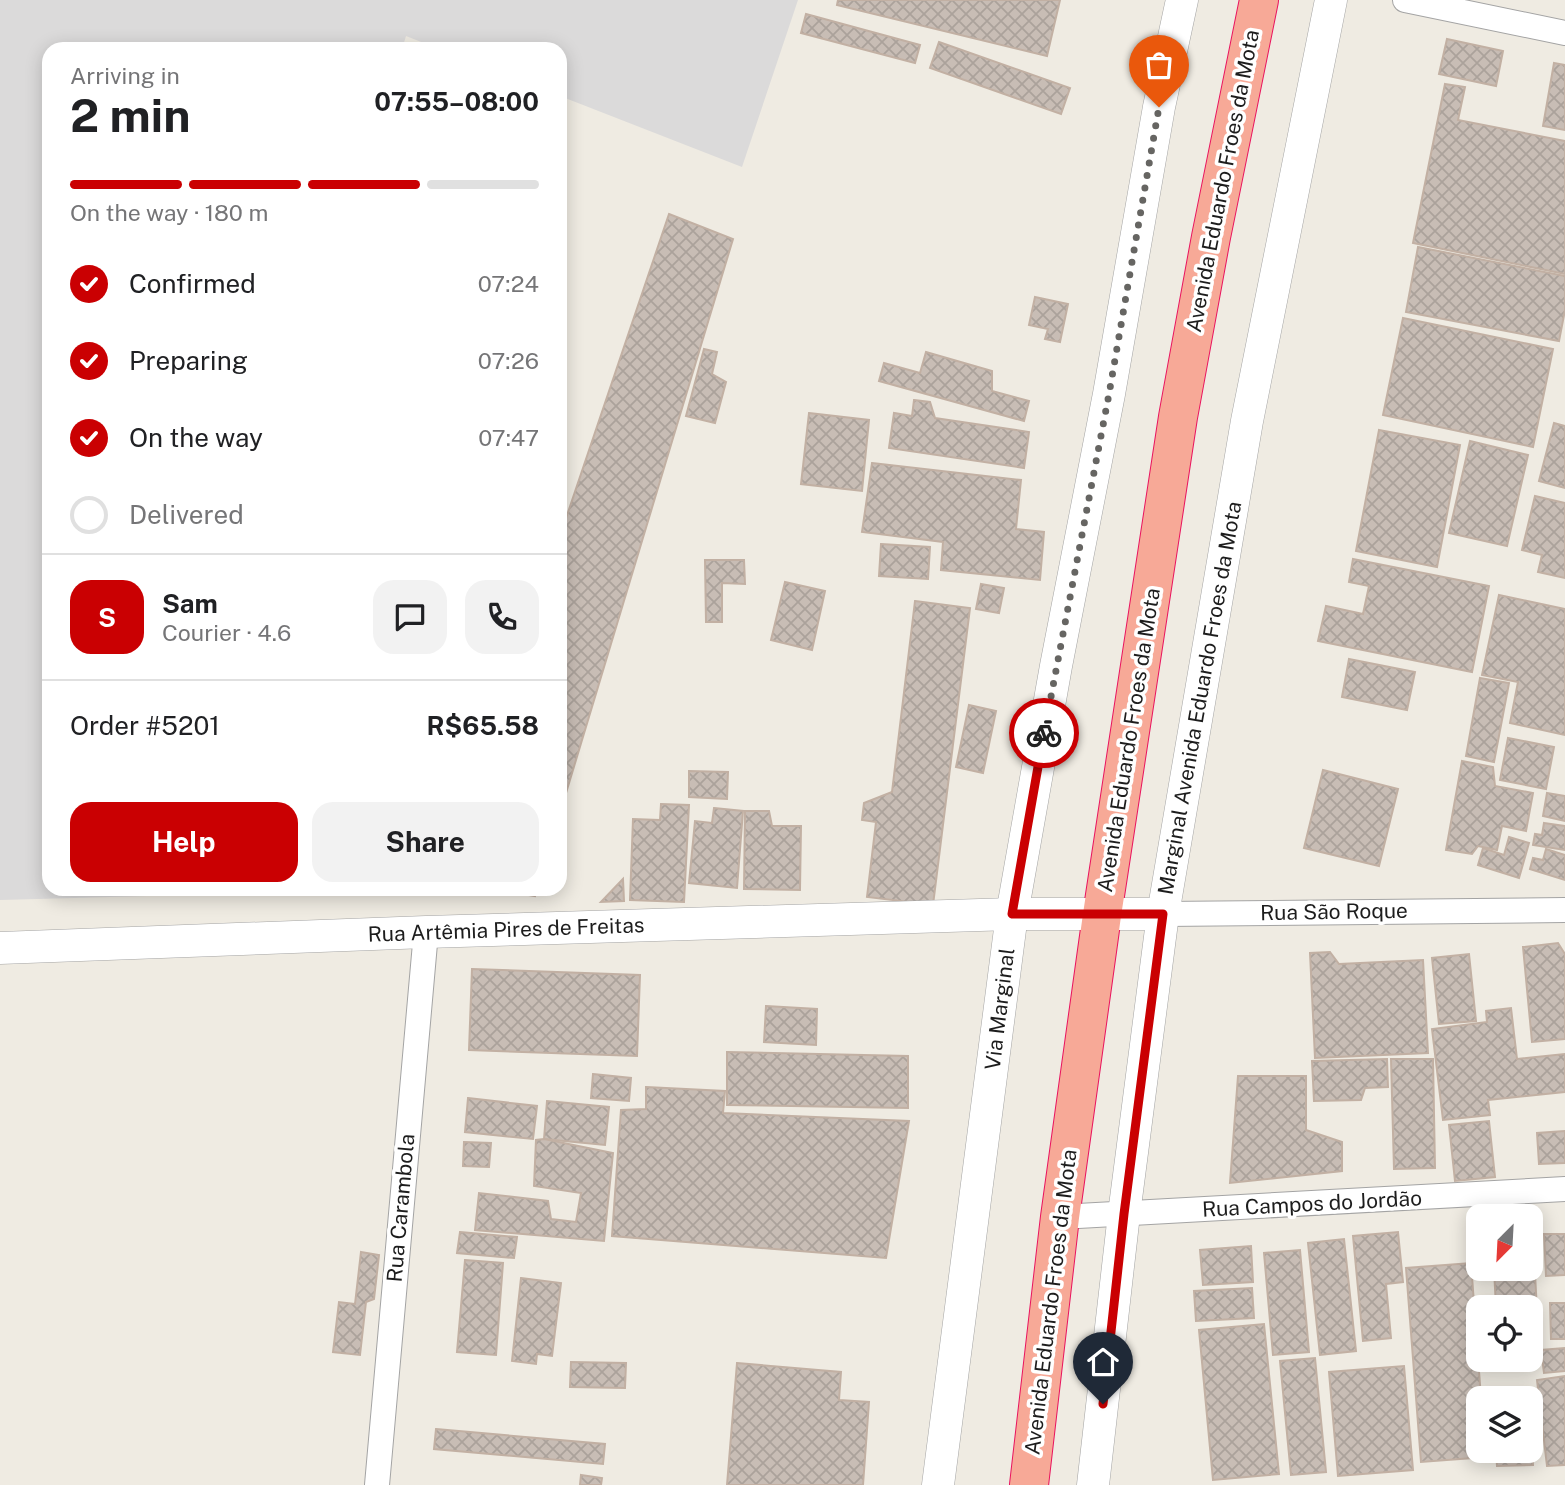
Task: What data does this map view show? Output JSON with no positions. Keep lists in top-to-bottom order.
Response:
{
  "streets": {
    "highway": ["Avenida Eduardo Froes da Mota"],
    "street": [
      "Marginal Avenida Eduardo Froes da Mota",
      "Rua São Roque",
      "Rua Artêmia Pires de Freitas",
      "Via Marginal",
      "Rua Campos do Jordão",
      "Rua Carambola"
    ]
  },
  "crossings": [
    ["Avenida Eduardo Froes da Mota", "Rua São Roque"],
    ["Avenida Eduardo Froes da Mota", "Rua Artêmia Pires de Freitas"],
    ["Avenida Eduardo Froes da Mota", "Rua Campos do Jordão"],
    ["Marginal Avenida Eduardo Froes da Mota", "Rua São Roque"],
    ["Marginal Avenida Eduardo Froes da Mota", "Rua Campos do Jordão"],
    ["Rua São Roque", "Rua Artêmia Pires de Freitas"],
    ["Rua Artêmia Pires de Freitas", "Via Marginal"],
    ["Rua Artêmia Pires de Freitas", "Rua Carambola"]
  ],
  "north": "bottom left",
  "page": {
    "heading": ["2 min", "Arriving in", "07:55–08:00"],
    "panel": [
      "Sam",
      "Courier · 4.6",
      "Order #5201",
      "R$65.58"
    ],
    "bar": "On the way · 180 m",
    "list": [
      ["Confirmed", "07:24"],
      ["Preparing", "07:26"],
      ["On the way", "07:47"],
      "Delivered"
    ],
    "round": "S",
    "buttons": ["Help", "Share"]
  }
}
